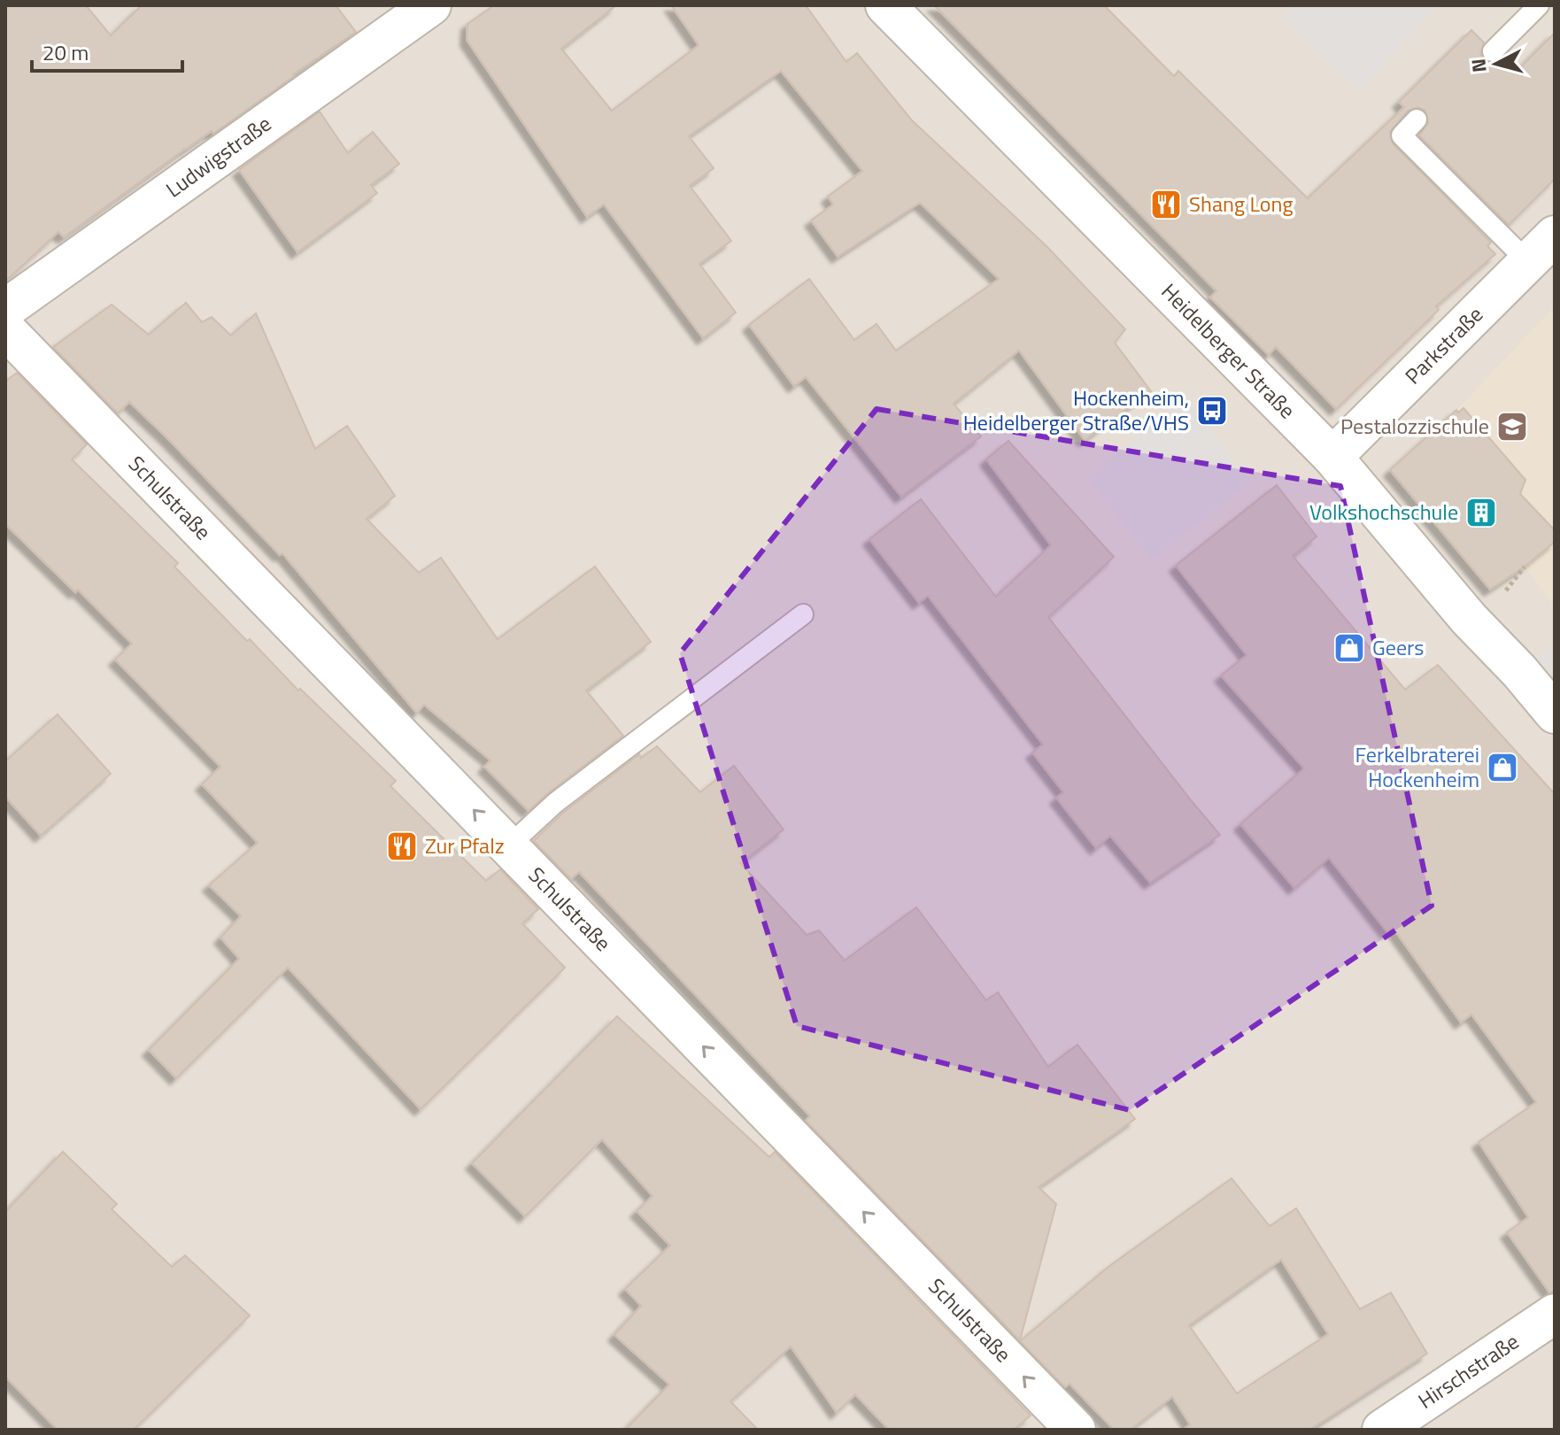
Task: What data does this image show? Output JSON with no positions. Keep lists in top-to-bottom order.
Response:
{
  "streets": {
    "street": [
      "Ludwigstraße",
      "Parkstraße",
      "Heidelberger Straße",
      "Schulstraße",
      "Hirschstraße"
    ]
  },
  "crossings": [
    ["Parkstraße", "Heidelberger Straße"]
  ],
  "one_way": ["Schulstraße"],
  "places": {
    "restaurant": ["Shang Long", "Zur Pfalz"],
    "bus stop": ["Hockenheim, Heidelberger Straße/VHS"],
    "school or university": ["Pestalozzischule"],
    "building": ["Volkshochschule"],
    "shop": ["Geers", "Ferkelbraterei Hockenheim"]
  },
  "scale_bar": "20 m",
  "north": "left"
}
